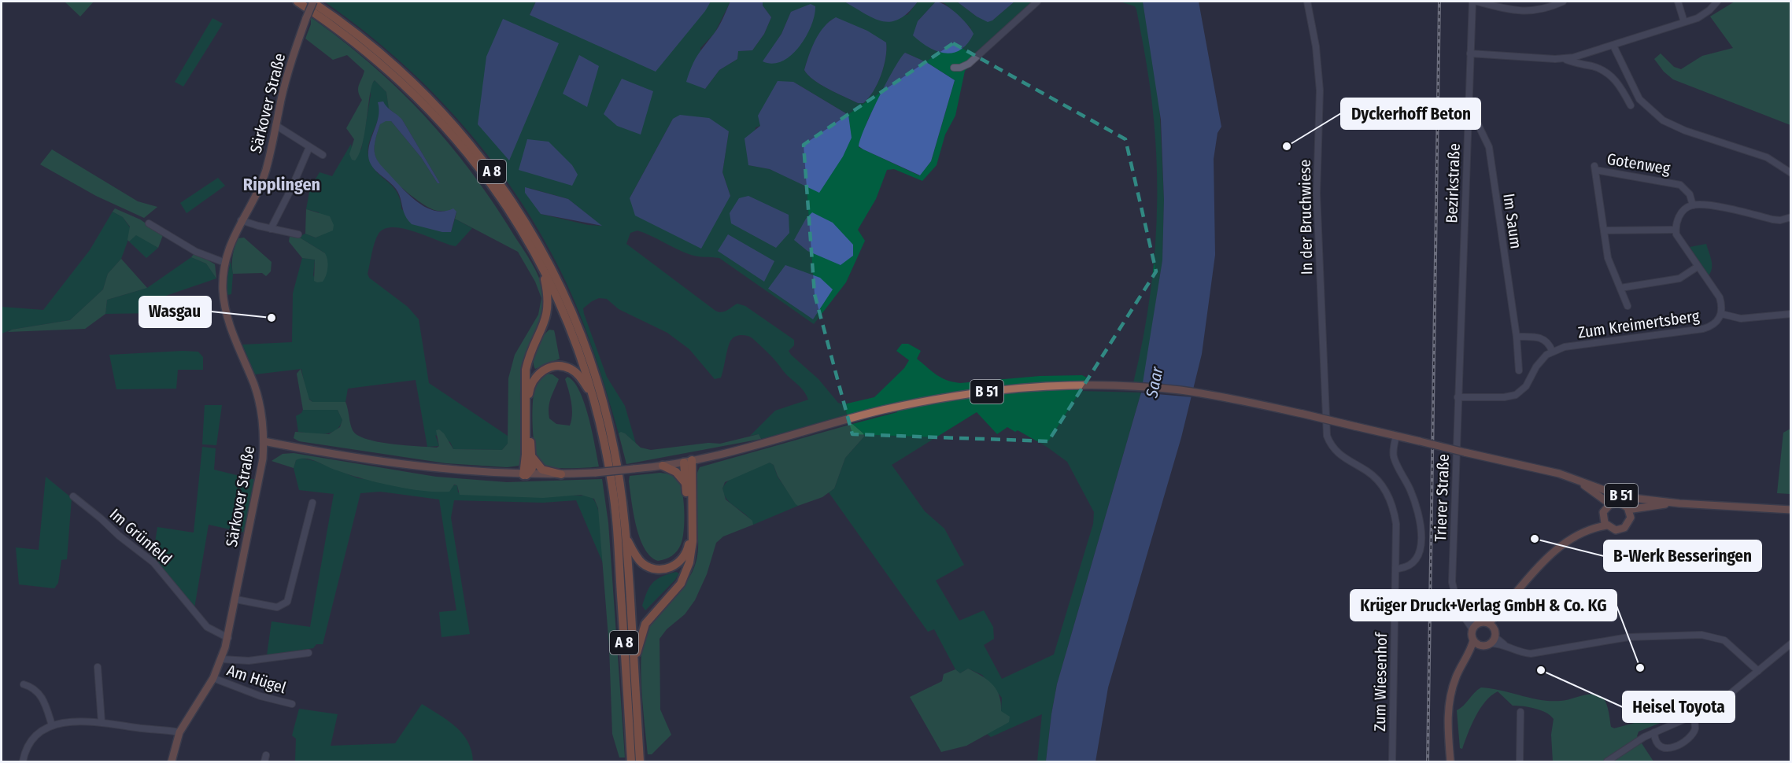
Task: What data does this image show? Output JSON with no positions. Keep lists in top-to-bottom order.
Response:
{
  "streets": {
    "highway": ["A 8"],
    "main road": ["Särkover Straße", "B 51"],
    "street": [
      "Gotenweg",
      "Bezirkstraße",
      "In der Bruchwiese",
      "Im Saum",
      "Zum Kreimertsberg",
      "Trierer Straße",
      "Im Grünfeld",
      "Am Hügel",
      "Zum Wiesenhof"
    ]
  },
  "crossings": [
    ["Särkover Straße", "A 8"],
    ["Särkover Straße", "Im Grünfeld"],
    ["Särkover Straße", "Am Hügel"],
    ["Bezirkstraße", "Im Saum"],
    ["Bezirkstraße", "Trierer Straße"],
    ["In der Bruchwiese", "Zum Wiesenhof"]
  ],
  "districts": ["Ripplingen"],
  "water": ["Saar"],
  "places": [
    "Dyckerhoff Beton",
    "Wasgau",
    "B-Werk Besseringen",
    "Krüger Druck+Verlag GmbH & Co. KG",
    "Heisel Toyota"
  ]
}
